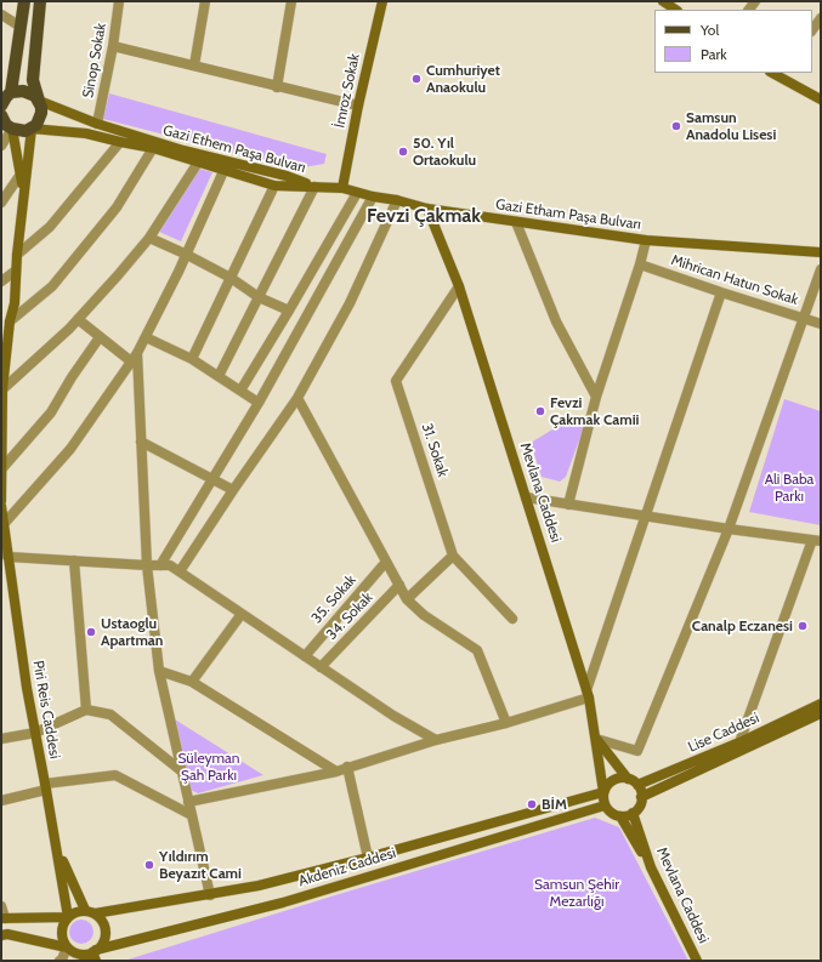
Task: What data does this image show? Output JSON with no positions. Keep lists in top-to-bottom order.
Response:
{
  "streets": {
    "main road": [
      "İmroz Sokak",
      "Gazi Ethem Paşa Bulvarı",
      "Gazi Etham Paşa Bulvarı",
      "Mevlana Caddesi",
      "Piri Reis Caddesi",
      "Lise Caddesi",
      "Akdeniz Caddesi"
    ],
    "street": [
      "Sinop Sokak",
      "Mihrican Hatun Sokak",
      "31. Sokak",
      "35. Sokak",
      "34. Sokak"
    ]
  },
  "crossings": [
    ["Sinop Sokak", "Gazi Ethem Paşa Bulvarı"],
    ["İmroz Sokak", "Gazi Etham Paşa Bulvarı"],
    ["Gazi Ethem Paşa Bulvarı", "Gazi Etham Paşa Bulvarı"],
    ["Gazi Etham Paşa Bulvarı", "Mevlana Caddesi"],
    ["31. Sokak", "Mevlana Caddesi"],
    ["Mevlana Caddesi", "Lise Caddesi"],
    ["Mevlana Caddesi", "Akdeniz Caddesi"],
    ["Piri Reis Caddesi", "Akdeniz Caddesi"],
    ["Lise Caddesi", "Akdeniz Caddesi"]
  ],
  "districts": ["Fevzi Çakmak"],
  "parks": ["Ali Baba Parkı", "Süleyman Şah Parkı", "Samsun Şehir Mezarlığı"],
  "places": [
    "Cumhuriyet Anaokulu",
    "Samsun Anadolu Lisesi",
    "50. Yıl Ortaokulu",
    "Fevzi Çakmak Camii",
    "Canalp Eczanesi",
    "Ustaoglu Apartman",
    "BİM",
    "Yıldırım Beyazıt Cami"
  ],
  "legend": ["Yol", "Park"]
}
